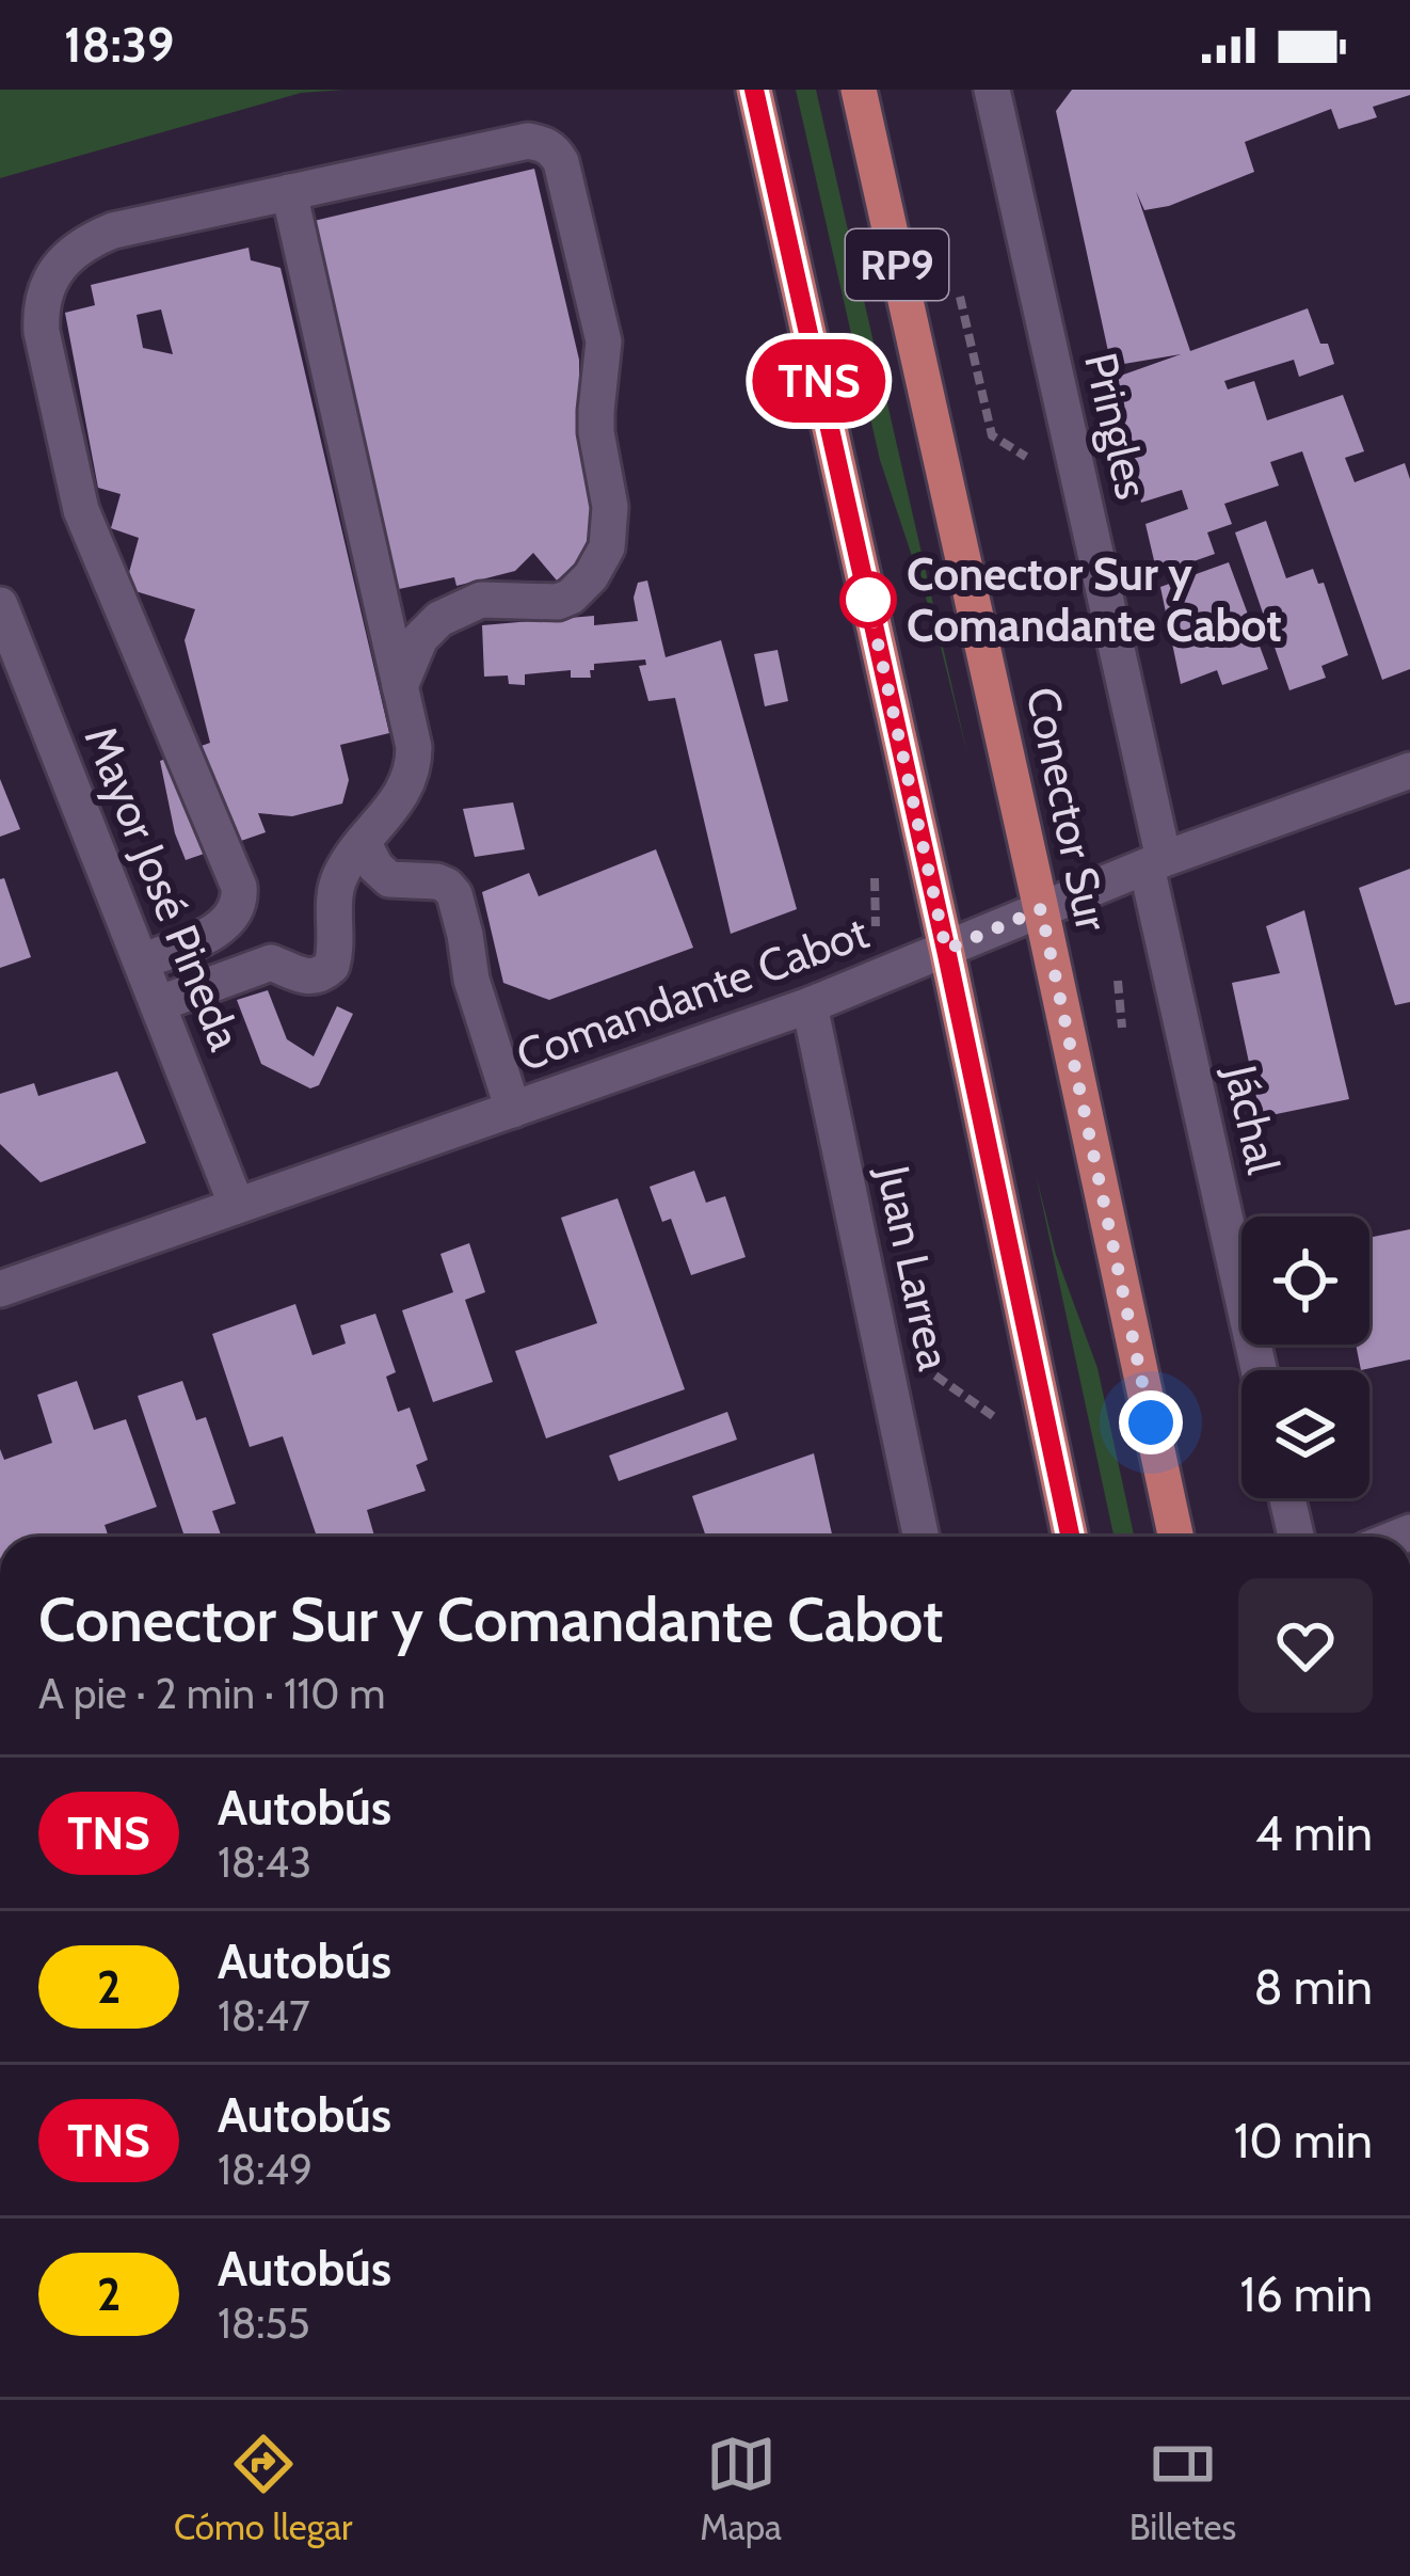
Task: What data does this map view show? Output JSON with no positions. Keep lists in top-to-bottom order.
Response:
{
  "streets": {
    "main road": ["RP9", "Conector Sur"],
    "street": [
      "Pringles",
      "Mayor José Pineda",
      "Comandante Cabot",
      "Jáchal",
      "Juan Larrea"
    ]
  },
  "crossings": [
    ["RP9", "Comandante Cabot"],
    ["Pringles", "Comandante Cabot"],
    ["Pringles", "Jáchal"],
    ["Conector Sur", "Comandante Cabot"],
    ["Mayor José Pineda", "Comandante Cabot"],
    ["Comandante Cabot", "Jáchal"],
    ["Comandante Cabot", "Juan Larrea"]
  ],
  "places": ["Conector Sur y Comandante Cabot"],
  "lines": ["bus line TNS"],
  "page": {
    "status": "18:39",
    "on_map": "TNS",
    "heading": ["Conector Sur y Comandante Cabot", "A pie · 2 min · 110 m"],
    "list": [
      {
        "mark": "TNS",
        "name": "Autobús",
        "note": "18:43",
        "value": "4 min"
      },
      {
        "mark": "2",
        "name": "Autobús",
        "note": "18:47",
        "value": "8 min"
      },
      {
        "mark": "TNS",
        "name": "Autobús",
        "note": "18:49",
        "value": "10 min"
      },
      {
        "mark": "2",
        "name": "Autobús",
        "note": "18:55",
        "value": "16 min"
      }
    ],
    "tabs": ["Cómo llegar", "Mapa", "Billetes"]
  }
}
